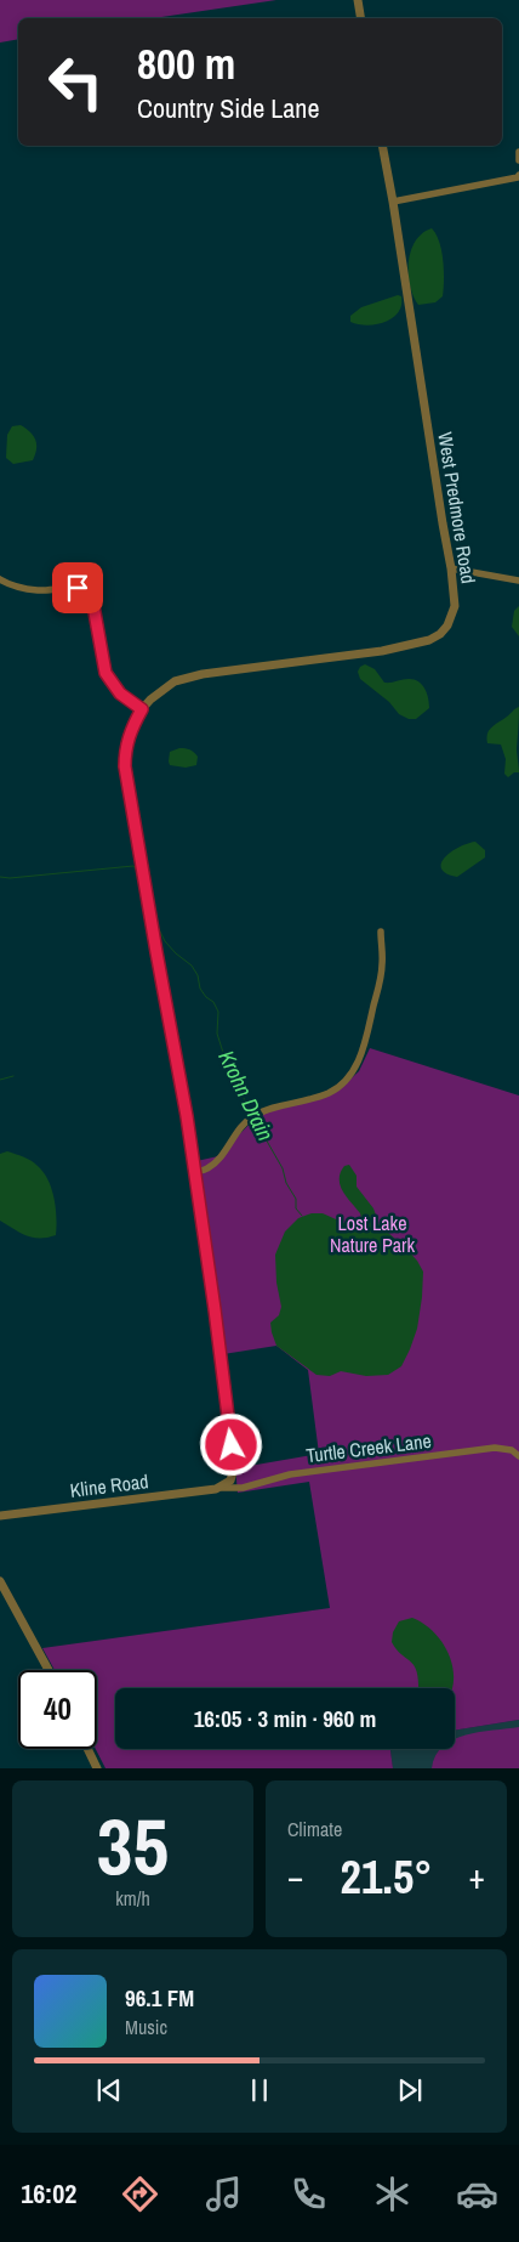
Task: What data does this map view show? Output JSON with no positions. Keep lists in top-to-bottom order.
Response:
{
  "streets": {
    "street": ["West Predmore Road", "Turtle Creek Lane", "Kline Road"]
  },
  "crossings": [
    ["Turtle Creek Lane", "Kline Road"]
  ],
  "water": ["Krohn Drain"],
  "parks": ["Lost Lake Nature Park"],
  "page": {
    "turn": ["800 m", "Country Side Lane"],
    "limit": "40",
    "trip": "16:05 · 3 min · 960 m",
    "tile": [
      ["35", "km/h"],
      "Climate"
    ],
    "heat": ["−", "21.5°", "+"],
    "song": ["96.1 FM", "Music"],
    "tabs": "16:02"
  }
}
